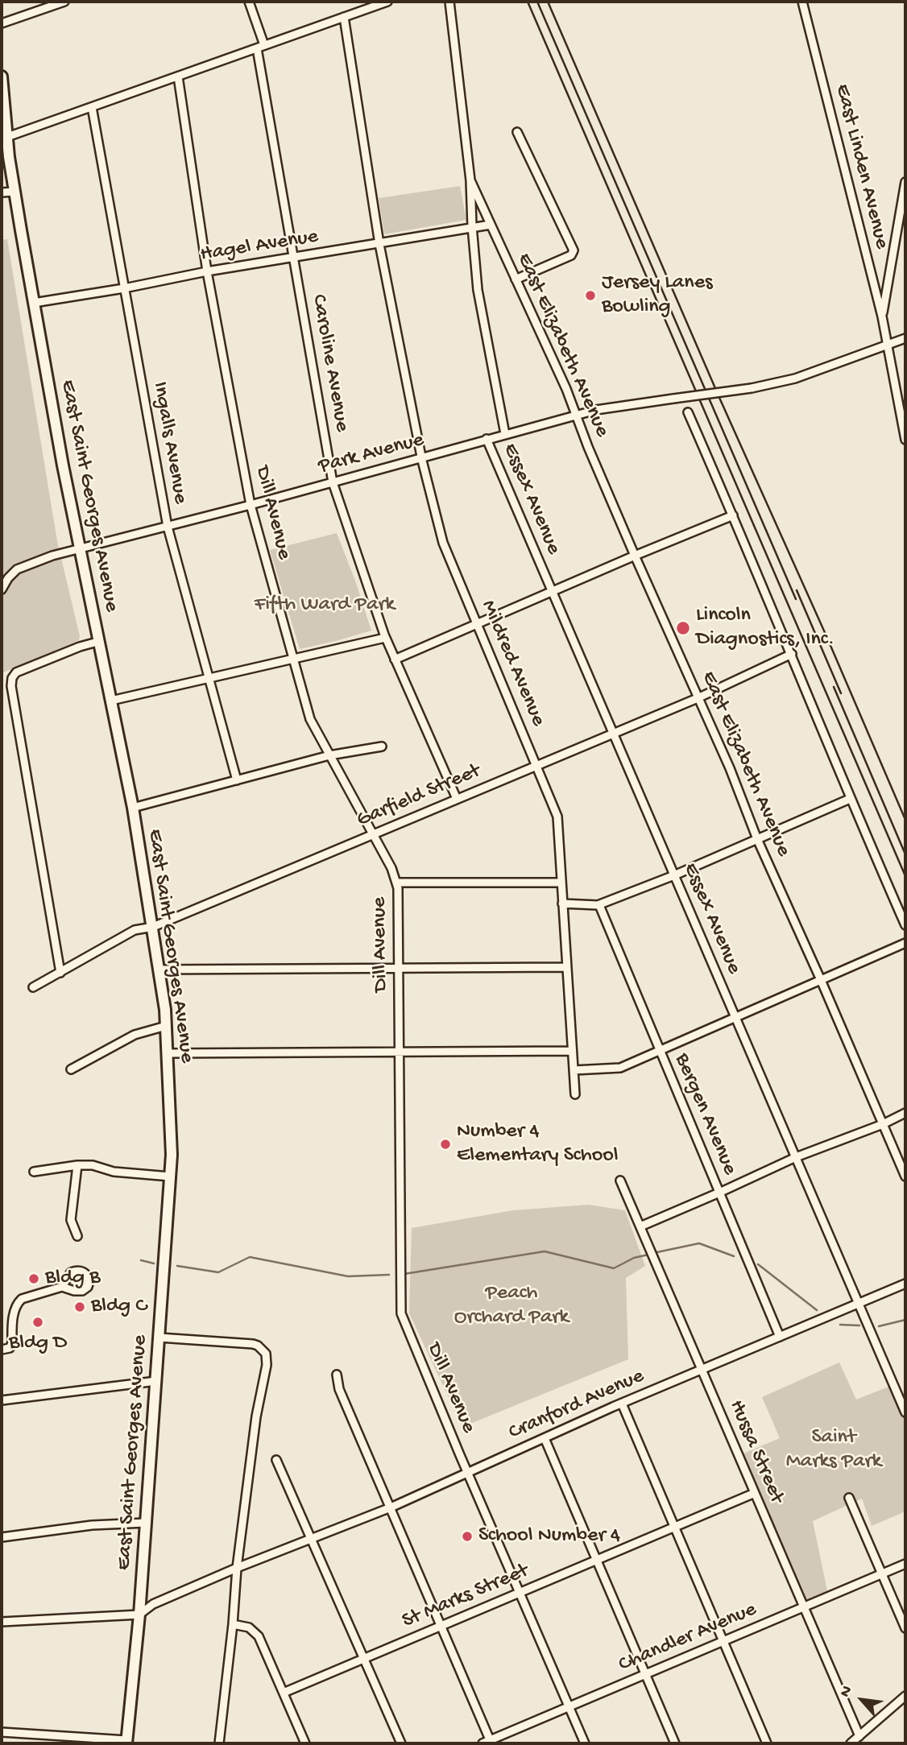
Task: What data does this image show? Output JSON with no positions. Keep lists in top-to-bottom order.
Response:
{
  "streets": {
    "main road": ["East Saint Georges Avenue"],
    "street": [
      "East Linden Avenue",
      "Hagel Avenue",
      "East Elizabeth Avenue",
      "Caroline Avenue",
      "Ingalls Avenue",
      "Park Avenue",
      "Essex Avenue",
      "Dill Avenue",
      "Mildred Avenue",
      "Garfield Street",
      "Bergen Avenue",
      "Cranford Avenue",
      "Hussa Street",
      "St Marks Street",
      "Chandler Avenue"
    ]
  },
  "crossings": [
    ["East Linden Avenue", "Park Avenue"],
    ["Hagel Avenue", "East Elizabeth Avenue"],
    ["Hagel Avenue", "Caroline Avenue"],
    ["Hagel Avenue", "Ingalls Avenue"],
    ["Hagel Avenue", "East Saint Georges Avenue"],
    ["Hagel Avenue", "Dill Avenue"],
    ["Hagel Avenue", "Mildred Avenue"],
    ["East Elizabeth Avenue", "Park Avenue"],
    ["East Elizabeth Avenue", "Garfield Street"],
    ["Caroline Avenue", "Park Avenue"],
    ["Caroline Avenue", "Garfield Street"],
    ["Ingalls Avenue", "Park Avenue"],
    ["Park Avenue", "East Saint Georges Avenue"],
    ["Park Avenue", "Essex Avenue"],
    ["Park Avenue", "Dill Avenue"],
    ["Park Avenue", "Mildred Avenue"],
    ["East Saint Georges Avenue", "Garfield Street"],
    ["East Saint Georges Avenue", "Cranford Avenue"],
    ["Essex Avenue", "Garfield Street"],
    ["Essex Avenue", "Cranford Avenue"],
    ["Dill Avenue", "Garfield Street"],
    ["Dill Avenue", "Cranford Avenue"],
    ["Dill Avenue", "St Marks Street"],
    ["Dill Avenue", "Chandler Avenue"],
    ["Mildred Avenue", "Garfield Street"],
    ["Bergen Avenue", "Cranford Avenue"],
    ["Cranford Avenue", "Hussa Street"],
    ["Hussa Street", "St Marks Street"],
    ["Hussa Street", "Chandler Avenue"]
  ],
  "parks": ["Fifth Ward Park", "Peach Orchard Park", "Saint Marks Park"],
  "places": [
    "Jersey Lanes Bowling",
    "Lincoln Diagnostics, Inc.",
    "Number 4 Elementary School",
    "Bldg B",
    "Bldg C",
    "Bldg D",
    "School Number 4"
  ],
  "north": "top left"
}
